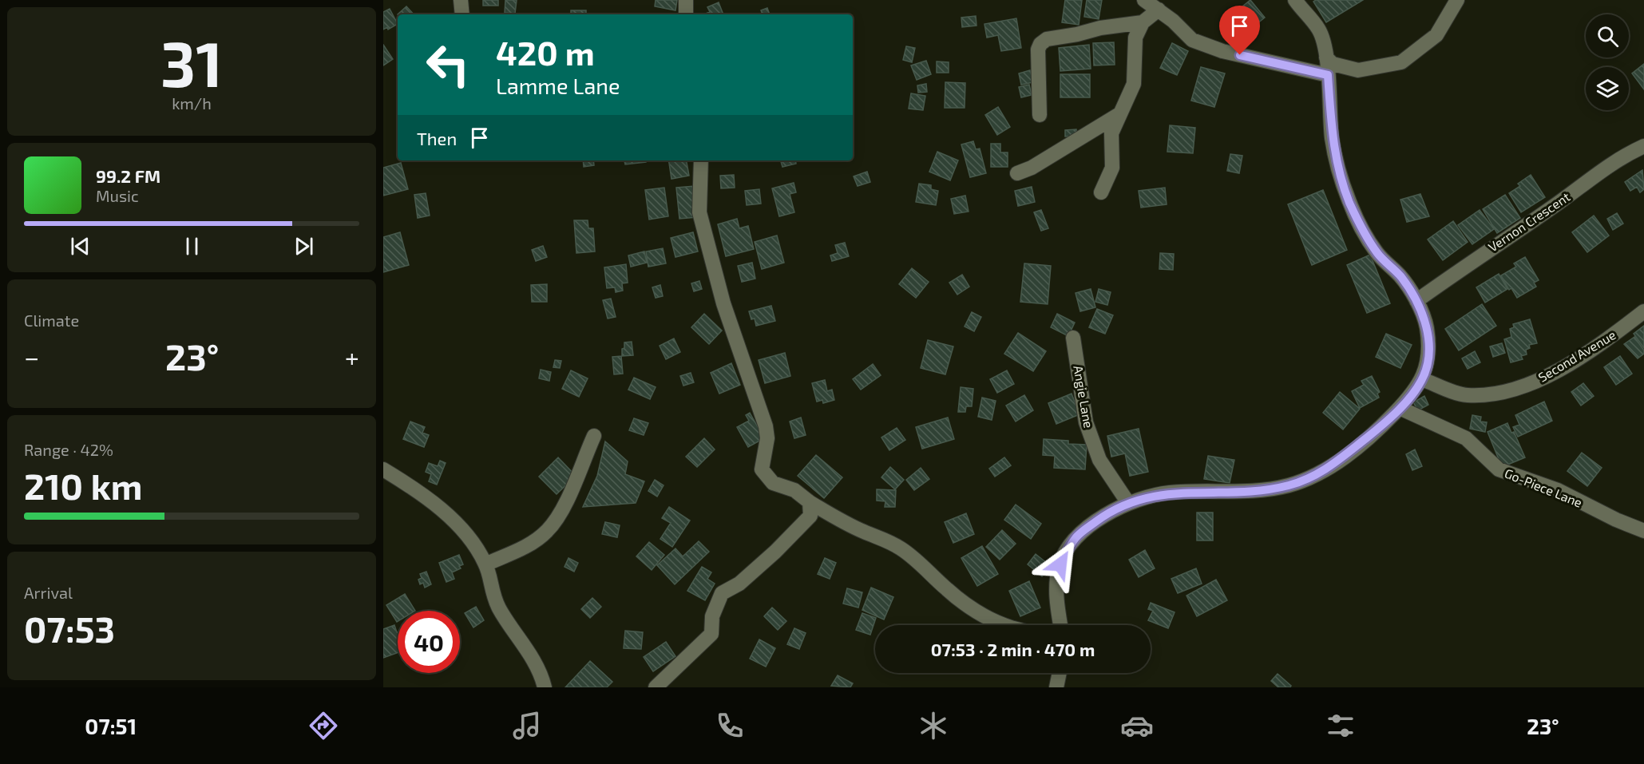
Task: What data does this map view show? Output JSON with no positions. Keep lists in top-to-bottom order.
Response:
{
  "streets": {
    "street": [
      "Vernon Crescent",
      "Second Avenue",
      "Angie Lane",
      "Go-Piece Lane"
    ]
  },
  "page": {
    "tile": [
      ["31", "km/h"],
      "Climate",
      ["Range · 42%", "210 km"],
      ["Arrival", "07:53"]
    ],
    "turn": ["420 m", "Lamme Lane"],
    "then": "Then",
    "song": ["99.2 FM", "Music"],
    "heat": ["−", "23°", "+"],
    "limit": "40",
    "trip": "07:53 · 2 min · 470 m",
    "tabs": ["07:51", "23°"]
  }
}
